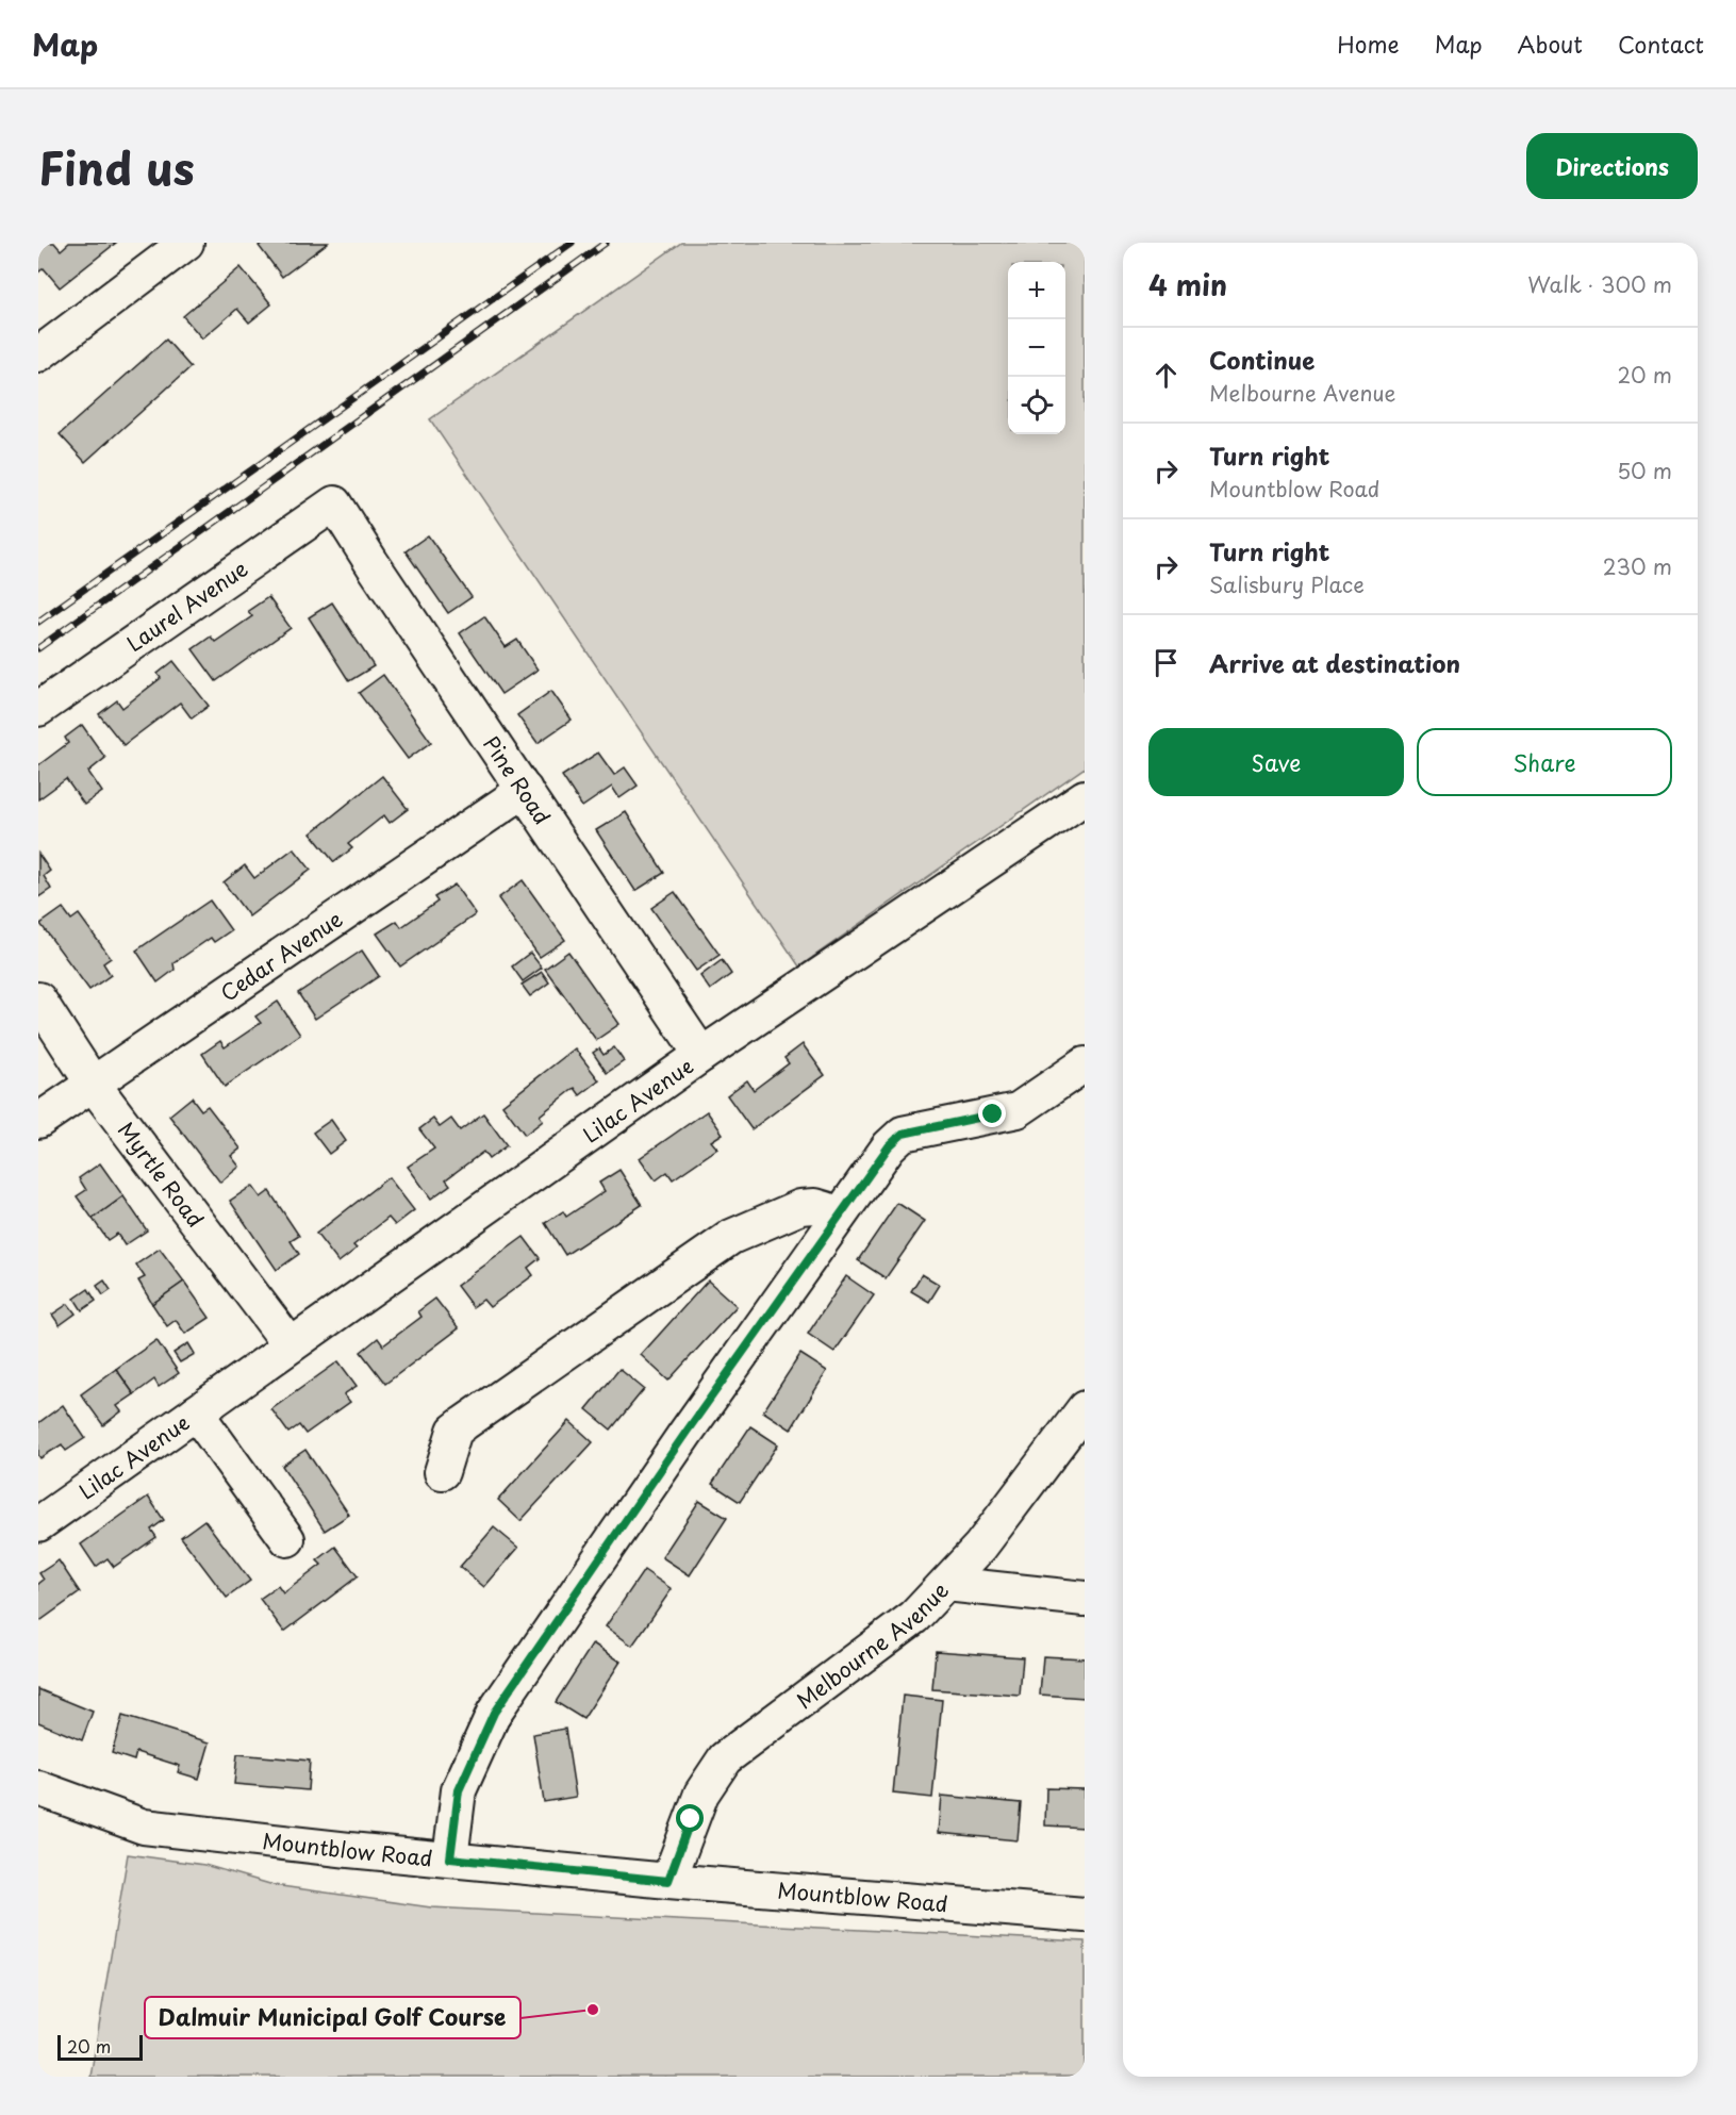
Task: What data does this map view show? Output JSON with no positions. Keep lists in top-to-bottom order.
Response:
{
  "streets": {
    "street": [
      "Laurel Avenue",
      "Pine Road",
      "Cedar Avenue",
      "Lilac Avenue",
      "Myrtle Road",
      "Melbourne Avenue",
      "Mountblow Road"
    ]
  },
  "crossings": [
    ["Laurel Avenue", "Pine Road"],
    ["Pine Road", "Cedar Avenue"],
    ["Pine Road", "Lilac Avenue"],
    ["Cedar Avenue", "Myrtle Road"],
    ["Lilac Avenue", "Myrtle Road"],
    ["Melbourne Avenue", "Mountblow Road"]
  ],
  "places": ["Dalmuir Municipal Golf Course"],
  "scale_bar": "20 m",
  "page": {
    "header": "Map",
    "nav": [
      "Home",
      "Map",
      "About",
      "Contact"
    ],
    "title": "Find us",
    "buttons": [
      "Directions",
      ["Save", "Share"]
    ],
    "heading": ["4 min", "Walk · 300 m"],
    "map_buttons": ["+", "−"],
    "list": [
      ["Continue", "Melbourne Avenue", "20 m"],
      ["Turn right", "Mountblow Road", "50 m"],
      ["Turn right", "Salisbury Place", "230 m"],
      "Arrive at destination"
    ],
    "scale": "20 m"
  }
}
